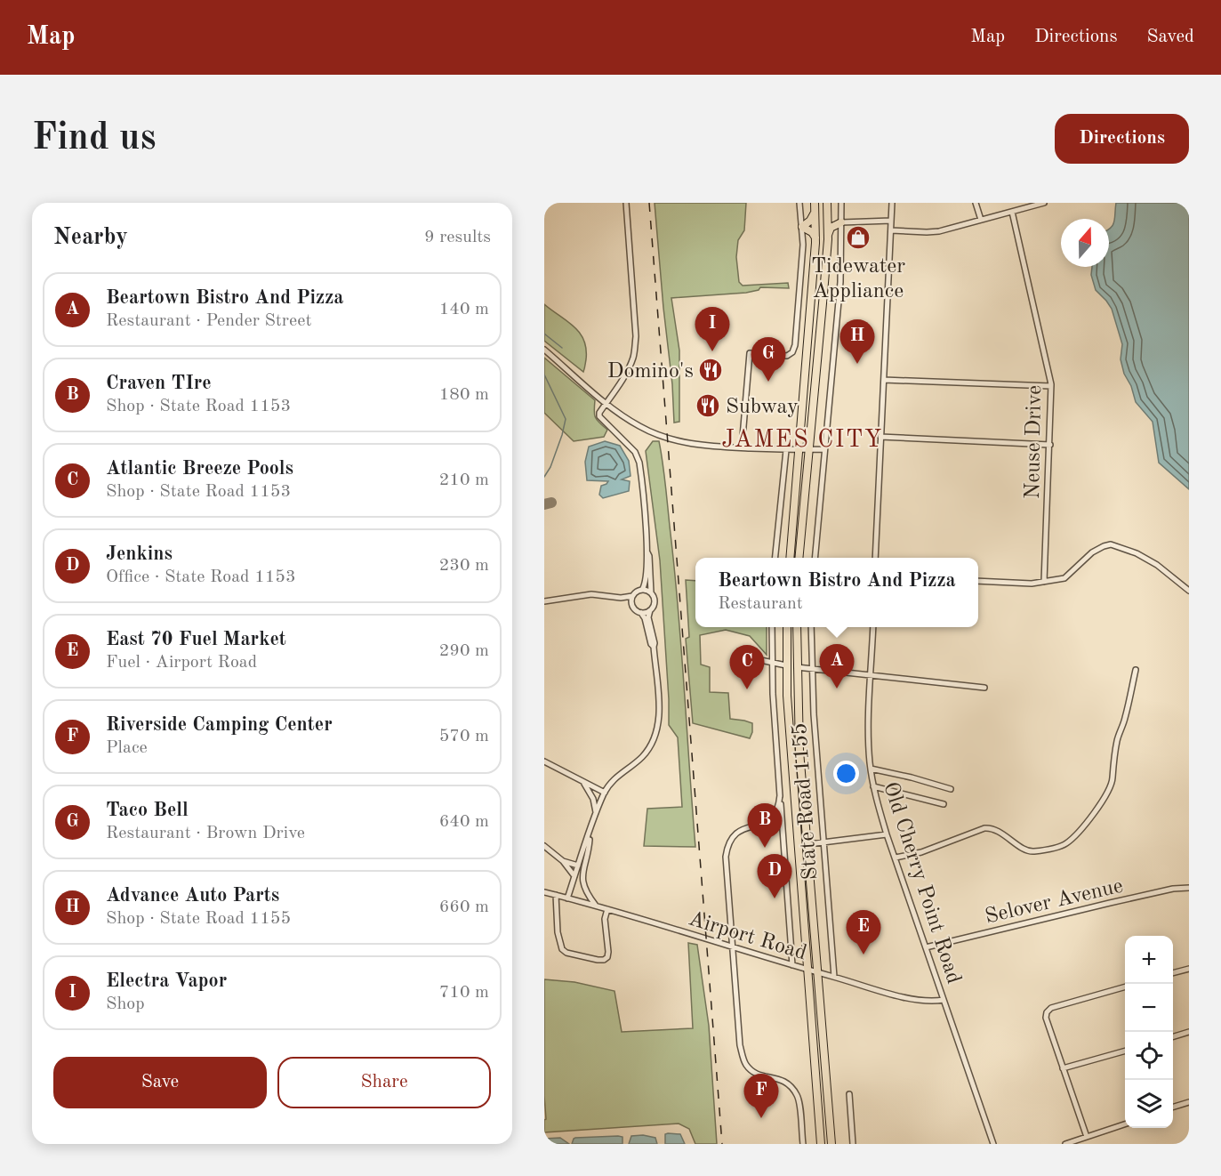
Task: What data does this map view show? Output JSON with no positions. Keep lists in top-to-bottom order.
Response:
{
  "streets": {
    "street": [
      "Neuse Drive",
      "State Road 1155",
      "Old Cherry Point Road",
      "Selover Avenue",
      "Airport Road"
    ]
  },
  "crossings": [
    ["State Road 1155", "Airport Road"],
    ["Old Cherry Point Road", "Selover Avenue"],
    ["Old Cherry Point Road", "Airport Road"]
  ],
  "districts": ["JAMES CITY"],
  "places": {
    "shop": ["Tidewater Appliance"],
    "restaurant": ["Domino's", "Subway"]
  },
  "north": "top",
  "page": {
    "header": "Map",
    "nav": ["Map", "Directions", "Saved"],
    "buttons": [
      "Directions",
      ["Save", "Share"]
    ],
    "title": "Find us",
    "heading": ["Nearby", "9 results"],
    "list": [
      {
        "mark": "A",
        "name": "Beartown Bistro And Pizza",
        "note": "Restaurant · Pender Street",
        "value": "140 m"
      },
      {
        "mark": "B",
        "name": "Craven TIre",
        "note": "Shop · State Road 1153",
        "value": "180 m"
      },
      {
        "mark": "C",
        "name": "Atlantic Breeze Pools",
        "note": "Shop · State Road 1153",
        "value": "210 m"
      },
      {
        "mark": "D",
        "name": "Jenkins",
        "note": "Office · State Road 1153",
        "value": "230 m"
      },
      {
        "mark": "E",
        "name": "East 70 Fuel Market",
        "note": "Fuel · Airport Road",
        "value": "290 m"
      },
      {
        "mark": "F",
        "name": "Riverside Camping Center",
        "note": "Place",
        "value": "570 m"
      },
      {
        "mark": "G",
        "name": "Taco Bell",
        "note": "Restaurant · Brown Drive",
        "value": "640 m"
      },
      {
        "mark": "H",
        "name": "Advance Auto Parts",
        "note": "Shop · State Road 1155",
        "value": "660 m"
      },
      {
        "mark": "I",
        "name": "Electra Vapor",
        "note": "Shop",
        "value": "710 m"
      }
    ],
    "pins": [
      "I",
      "H",
      "G",
      "A",
      "C",
      "B",
      "D",
      "E",
      "F"
    ],
    "popup": ["Beartown Bistro And Pizza", "Restaurant"],
    "map_buttons": ["+", "−"]
  }
}
